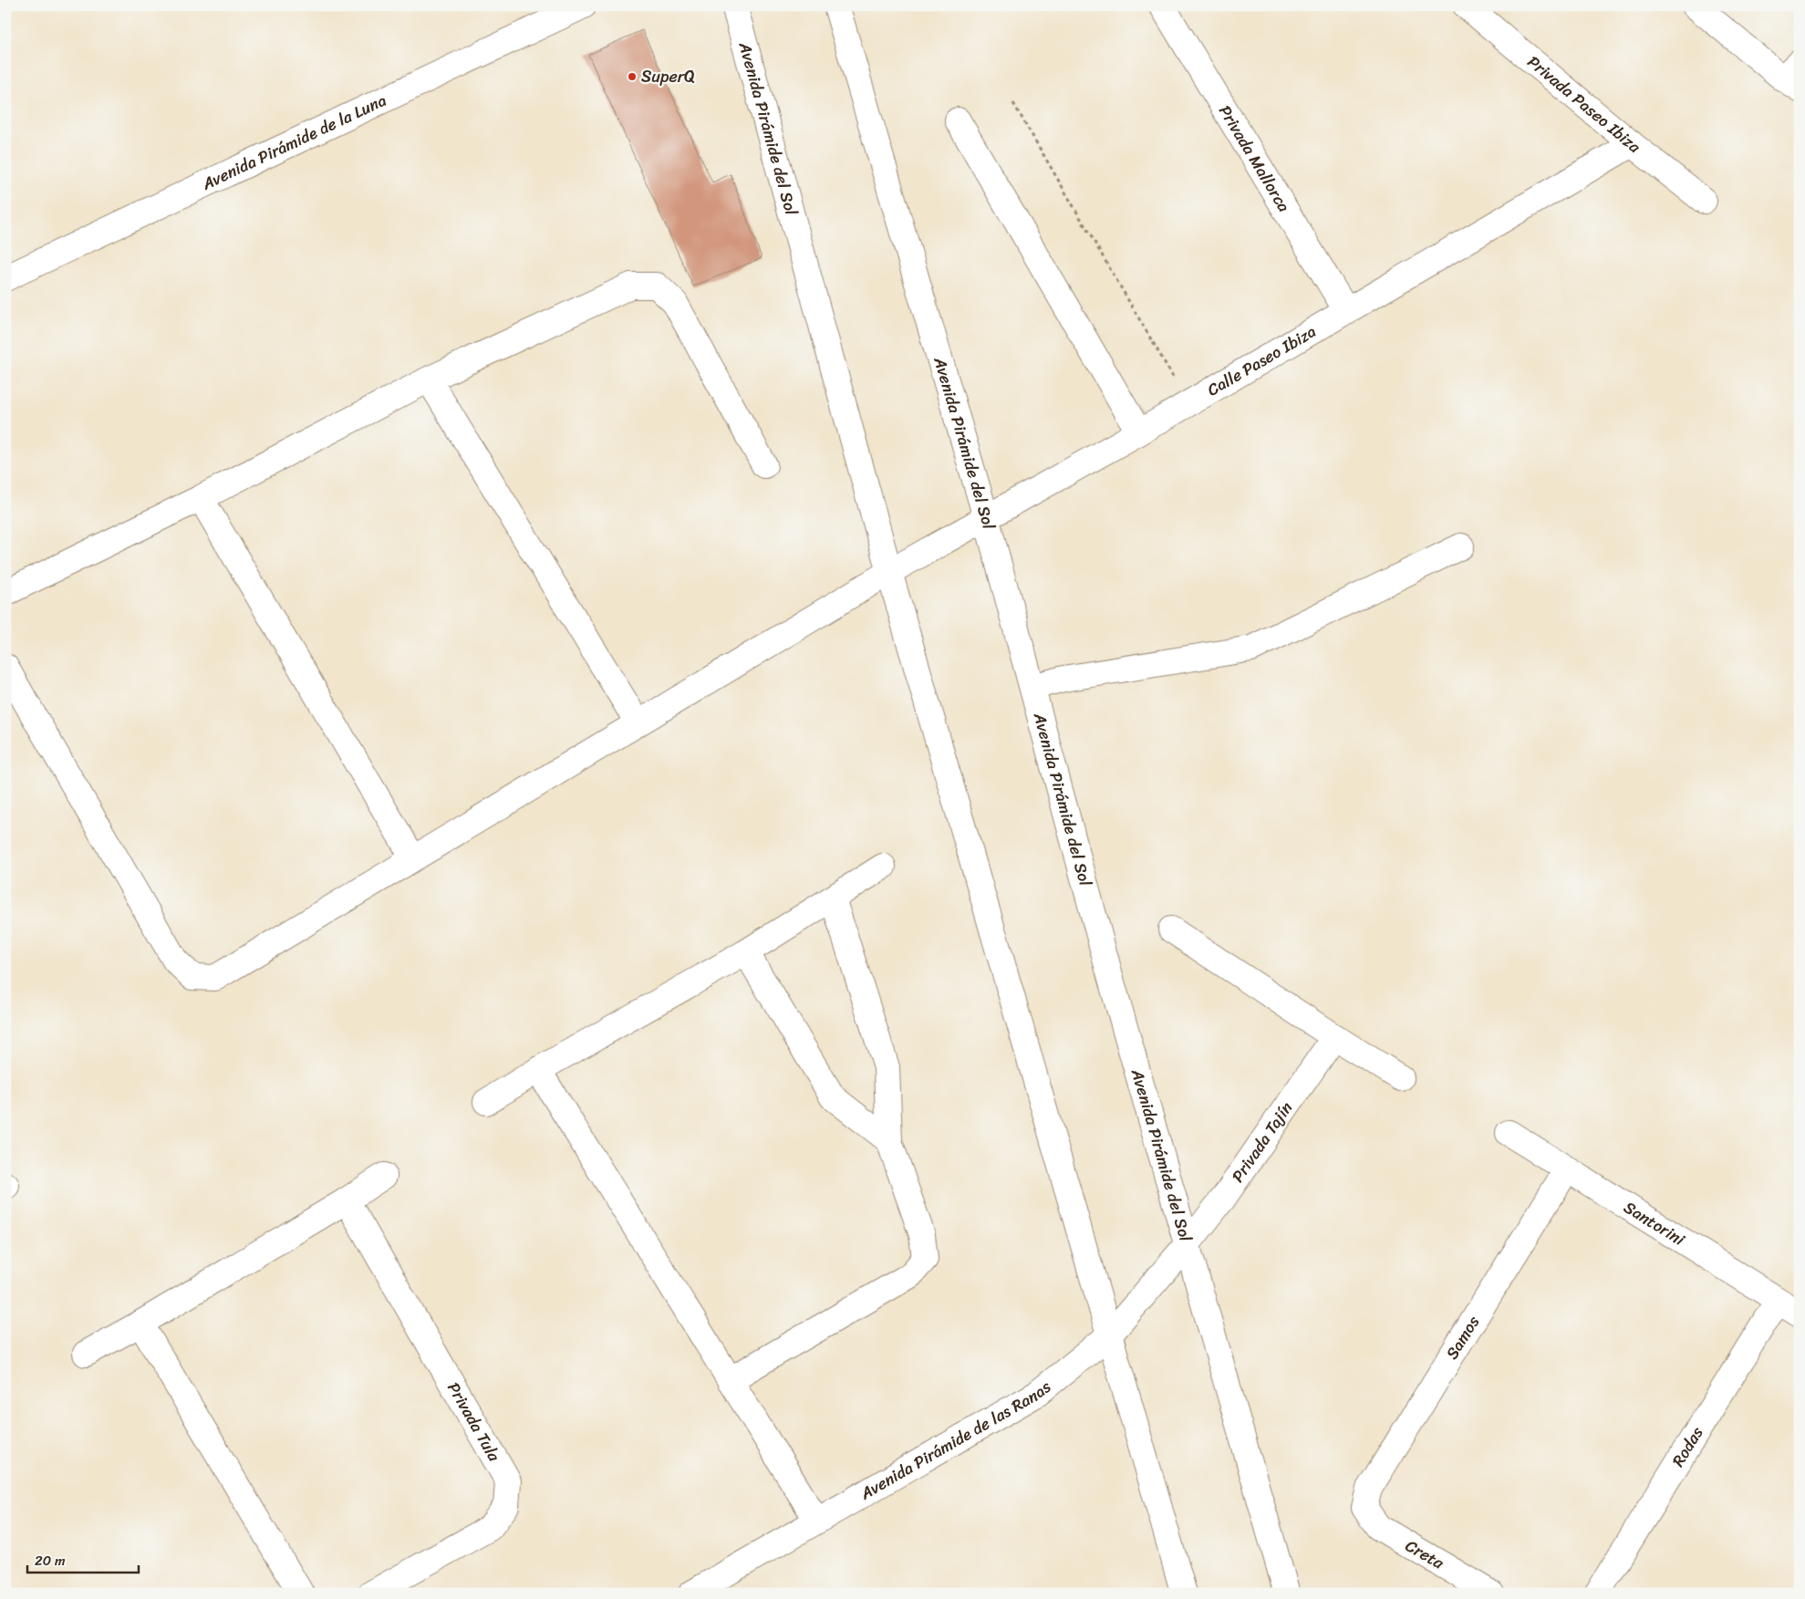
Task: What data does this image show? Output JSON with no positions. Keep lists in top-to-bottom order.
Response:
{
  "streets": {
    "street": [
      "Privada Paseo Ibiza",
      "Avenida Pirámide del Sol",
      "Avenida Pirámide de la Luna",
      "Privada Mallorca",
      "Calle Paseo Ibiza",
      "Privada Tajín",
      "Santorini",
      "Samos",
      "Privada Tula",
      "Avenida Pirámide de las Ranas",
      "Rodas",
      "Creta"
    ]
  },
  "crossings": [
    ["Privada Paseo Ibiza", "Calle Paseo Ibiza"],
    ["Avenida Pirámide del Sol", "Calle Paseo Ibiza"],
    ["Avenida Pirámide del Sol", "Privada Tajín"],
    ["Avenida Pirámide del Sol", "Avenida Pirámide de las Ranas"],
    ["Privada Mallorca", "Calle Paseo Ibiza"],
    ["Privada Tajín", "Avenida Pirámide de las Ranas"],
    ["Santorini", "Samos"],
    ["Santorini", "Rodas"],
    ["Samos", "Creta"]
  ],
  "places": ["SuperQ"],
  "scale_bar": "20 m"
}
